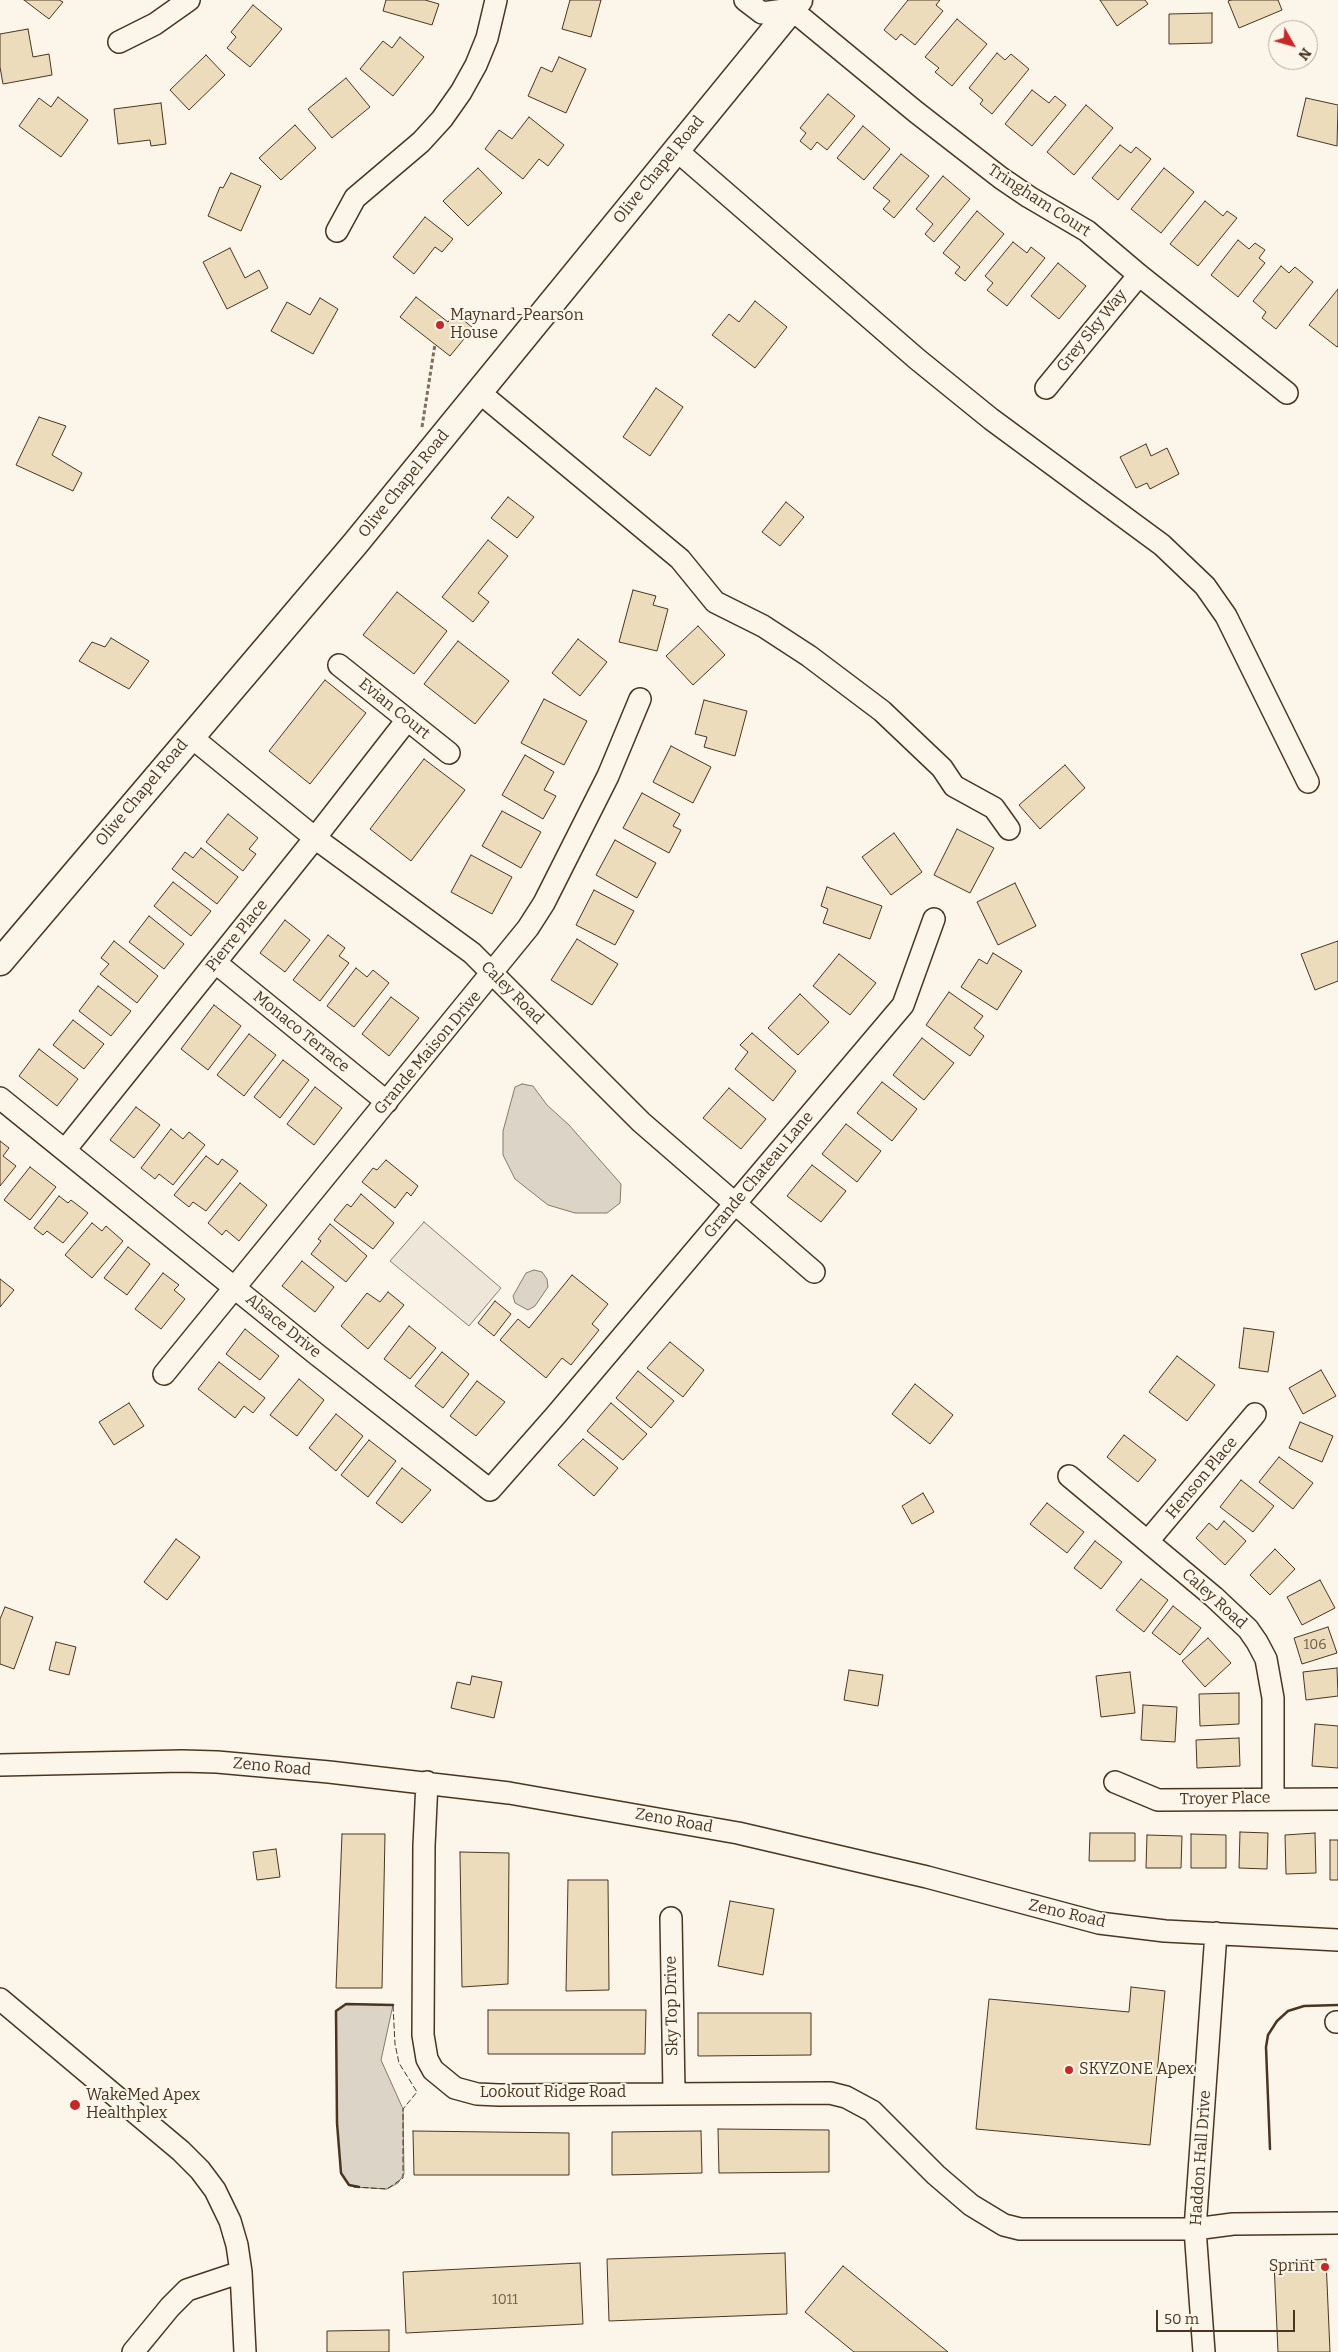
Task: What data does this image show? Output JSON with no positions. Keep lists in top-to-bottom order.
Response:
{
  "streets": {
    "main road": ["Olive Chapel Road"],
    "street": [
      "Tringham Court",
      "Grey Sky Way",
      "Evian Court",
      "Pierre Place",
      "Caley Road",
      "Monaco Terrace",
      "Grande Maison Drive",
      "Grande Chateau Lane",
      "Alsace Drive",
      "Henson Place",
      "Zeno Road",
      "Troyer Place",
      "Sky Top Drive",
      "Lookout Ridge Road",
      "Haddon Hall Drive"
    ]
  },
  "crossings": [
    ["Olive Chapel Road", "Tringham Court"],
    ["Olive Chapel Road", "Caley Road"],
    ["Tringham Court", "Grey Sky Way"],
    ["Evian Court", "Pierre Place"],
    ["Pierre Place", "Caley Road"],
    ["Pierre Place", "Monaco Terrace"],
    ["Pierre Place", "Alsace Drive"],
    ["Caley Road", "Grande Maison Drive"],
    ["Caley Road", "Grande Chateau Lane"],
    ["Caley Road", "Henson Place"],
    ["Caley Road", "Troyer Place"],
    ["Monaco Terrace", "Grande Maison Drive"],
    ["Grande Maison Drive", "Alsace Drive"],
    ["Grande Chateau Lane", "Alsace Drive"],
    ["Zeno Road", "Lookout Ridge Road"],
    ["Zeno Road", "Haddon Hall Drive"],
    ["Sky Top Drive", "Lookout Ridge Road"],
    ["Lookout Ridge Road", "Haddon Hall Drive"]
  ],
  "places": [
    "Maynard-Pearson House",
    "SKYZONE Apex",
    "WakeMed Apex Healthplex",
    "Sprint"
  ],
  "house_numbers": ["106", "1011"],
  "scale_bar": "50 m",
  "north": "bottom right"
}
